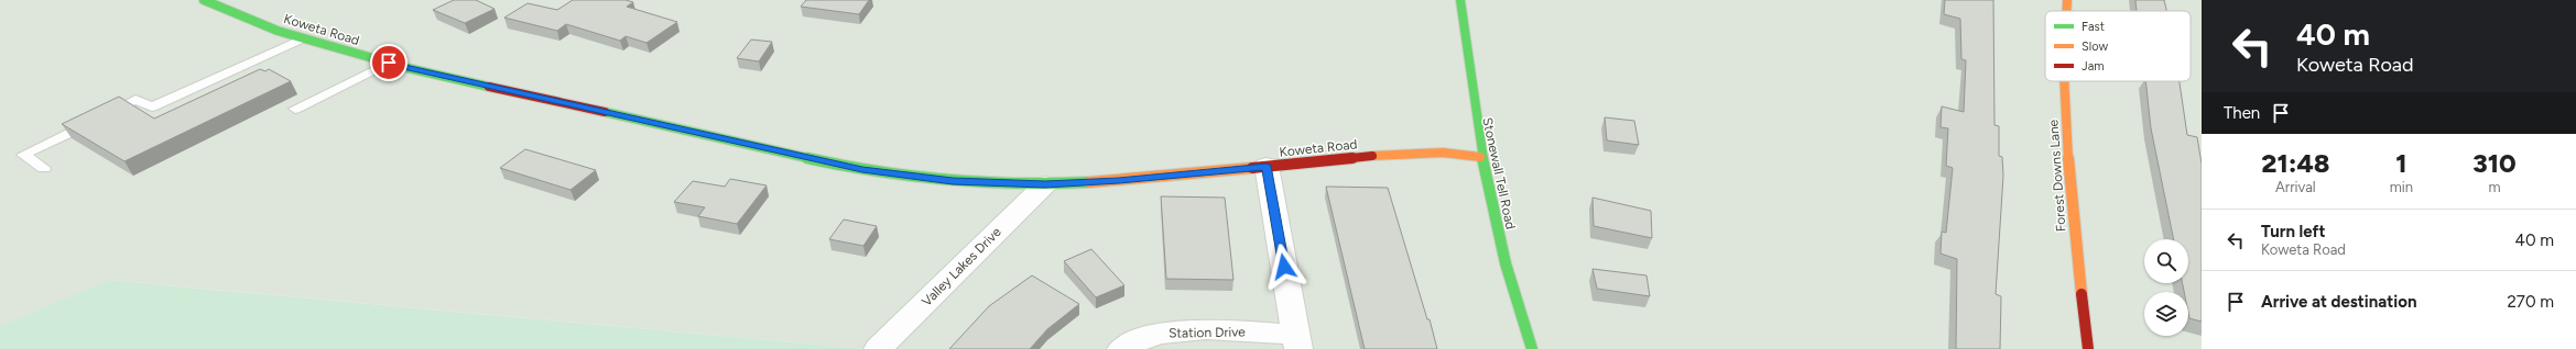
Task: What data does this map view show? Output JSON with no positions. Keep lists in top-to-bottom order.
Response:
{
  "streets": {
    "street": [
      "Koweta Road",
      "Stonewall Tell Road",
      "Forest Downs Lane",
      "Valley Lakes Drive",
      "Station Drive"
    ]
  },
  "crossings": [
    ["Koweta Road", "Stonewall Tell Road"],
    ["Koweta Road", "Valley Lakes Drive"]
  ],
  "legend": ["Fast", "Slow", "Jam"],
  "page": {
    "turn": ["40 m", "Koweta Road"],
    "then": "Then",
    "eta": [
      "21:48",
      "Arrival",
      "1",
      "min",
      "310",
      "m"
    ],
    "list": [
      {
        "name": "Turn left",
        "note": "Koweta Road",
        "value": "40 m"
      },
      {
        "name": "Arrive at destination",
        "value": "270 m"
      }
    ]
  }
}
